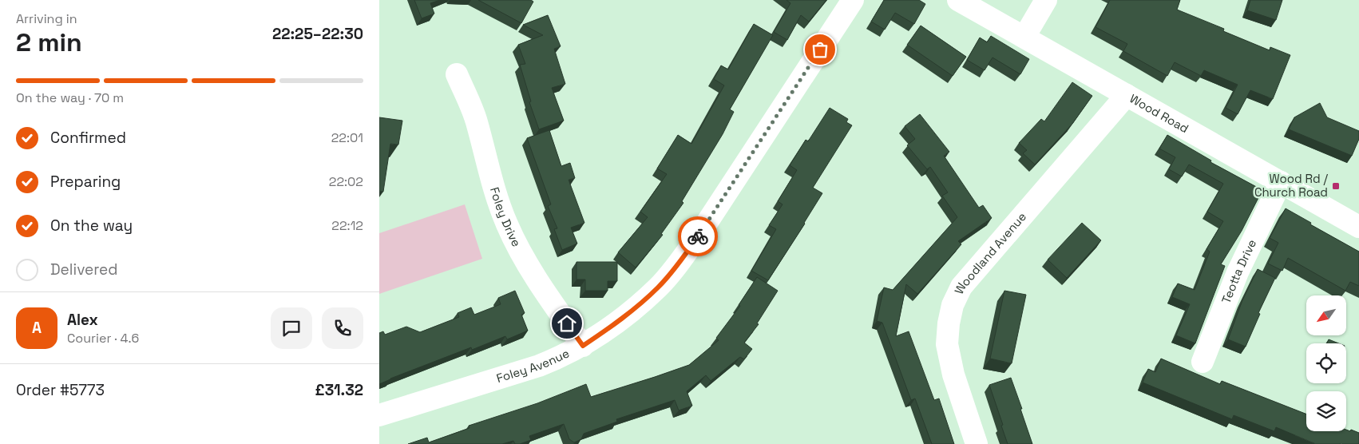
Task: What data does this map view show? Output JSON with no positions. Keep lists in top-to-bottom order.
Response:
{
  "streets": {
    "street": [
      "Wood Road",
      "Foley Drive",
      "Woodland Avenue",
      "Teotta Drive",
      "Foley Avenue"
    ]
  },
  "crossings": [
    ["Wood Road", "Woodland Avenue"],
    ["Wood Road", "Teotta Drive"],
    ["Foley Drive", "Foley Avenue"]
  ],
  "places": {
    "transit": ["Wood Rd / Church Road"]
  },
  "north": "bottom left",
  "page": {
    "heading": ["2 min", "Arriving in", "22:25–22:30"],
    "panel": [
      "Alex",
      "Courier · 4.6",
      "Order #5773",
      "£31.32"
    ],
    "bar": "On the way · 70 m",
    "list": [
      ["Confirmed", "22:01"],
      ["Preparing", "22:02"],
      ["On the way", "22:12"],
      "Delivered"
    ],
    "round": "A"
  }
}
